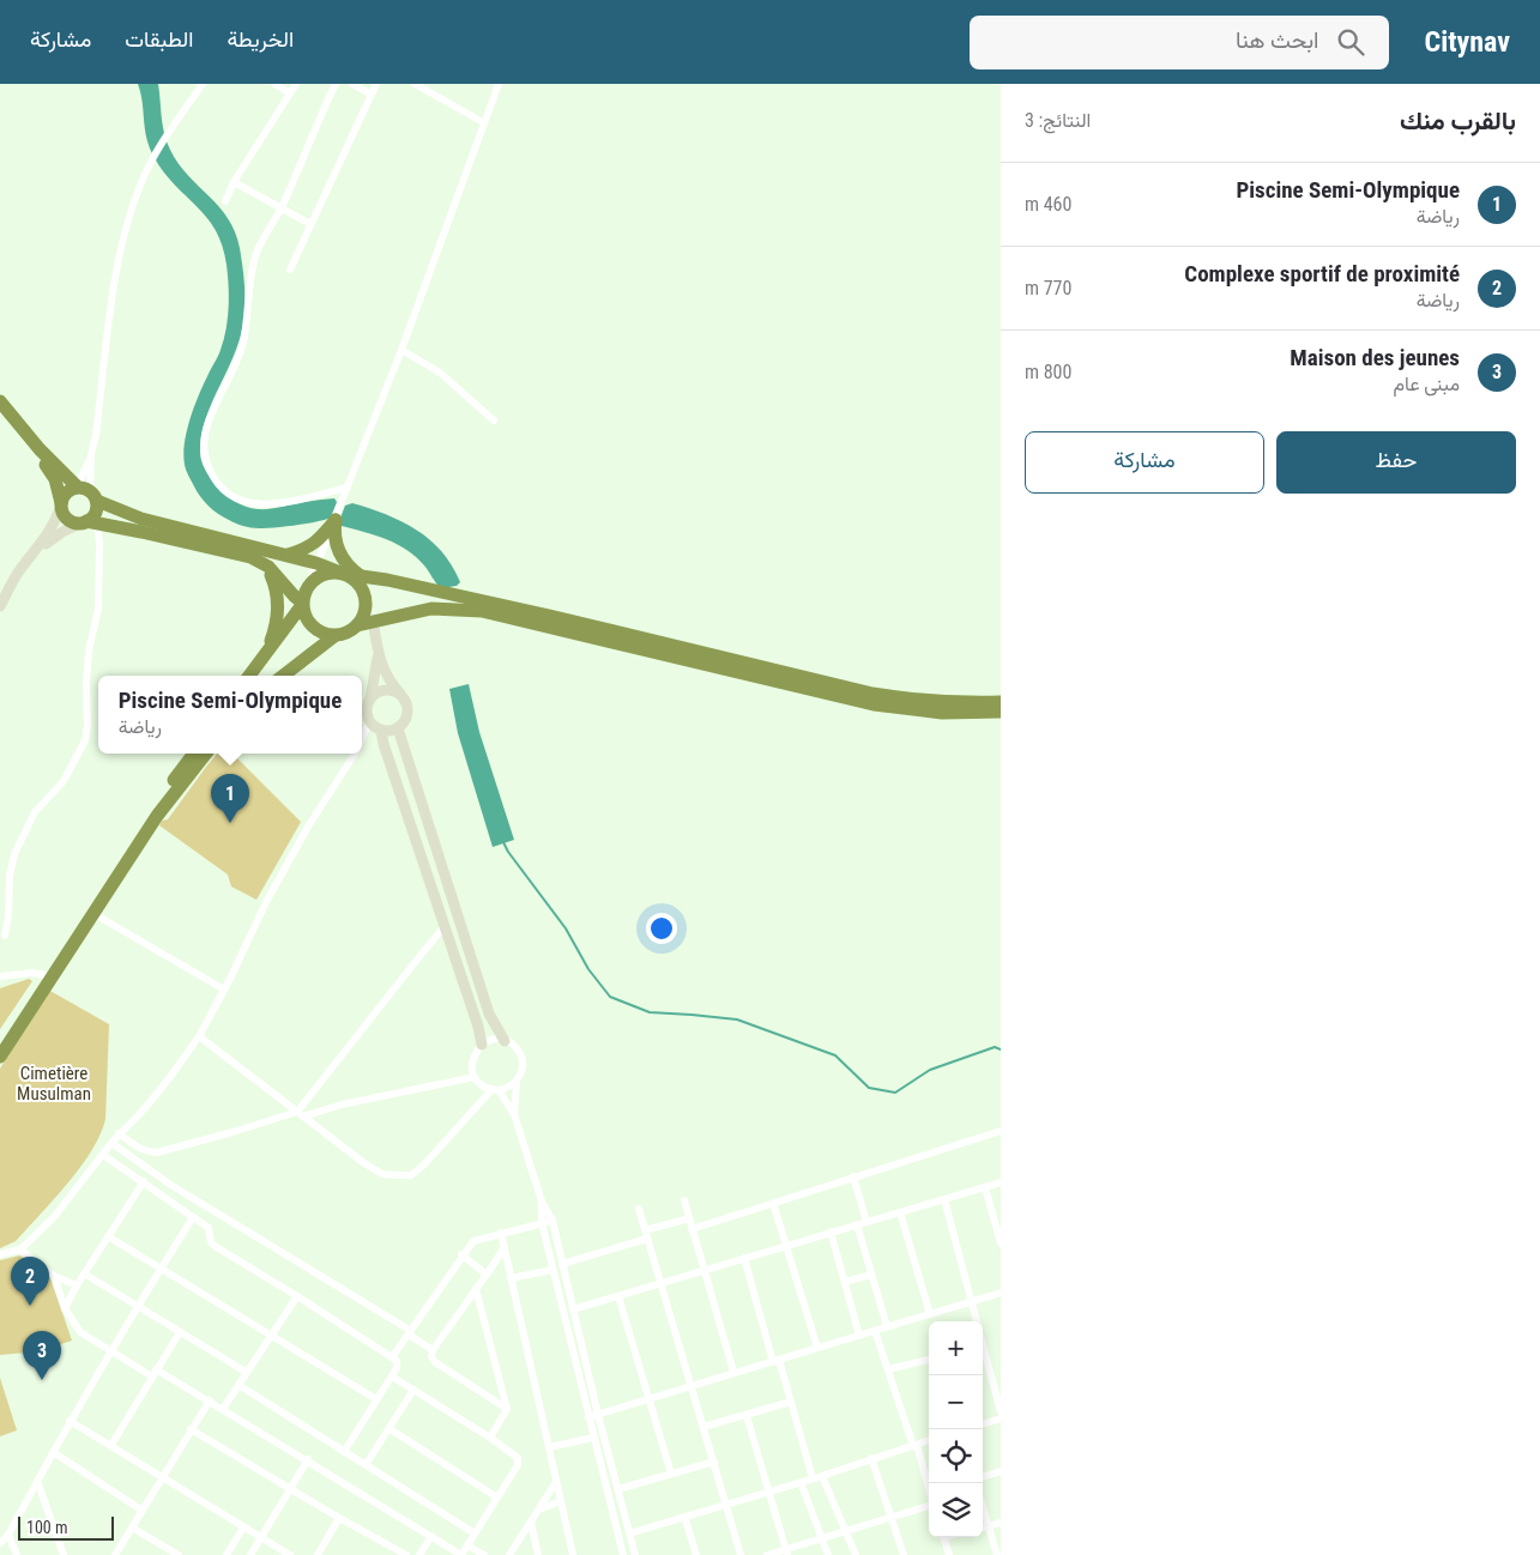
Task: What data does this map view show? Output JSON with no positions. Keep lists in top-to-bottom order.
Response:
{
  "parks": ["Cimetière Musulman"],
  "scale_bar": "100 m",
  "page": {
    "header": "Citynav",
    "search": "ابحث هنا",
    "nav": ["الخريطة", "الطبقات", "مشاركة"],
    "heading": ["بالقرب منك", "النتائج: 3"],
    "list": [
      {
        "mark": "1",
        "name": "Piscine Semi-Olympique",
        "note": "رياضة",
        "value": "460 m"
      },
      {
        "mark": "2",
        "name": "Complexe sportif de proximité",
        "note": "رياضة",
        "value": "770 m"
      },
      {
        "mark": "3",
        "name": "Maison des jeunes",
        "note": "مبنى عام",
        "value": "800 m"
      }
    ],
    "buttons": ["حفظ", "مشاركة"],
    "popup": ["Piscine Semi-Olympique", "رياضة"],
    "pins": ["1", "2", "3"],
    "map_buttons": ["+", "−"],
    "scale": "100 m"
  }
}
